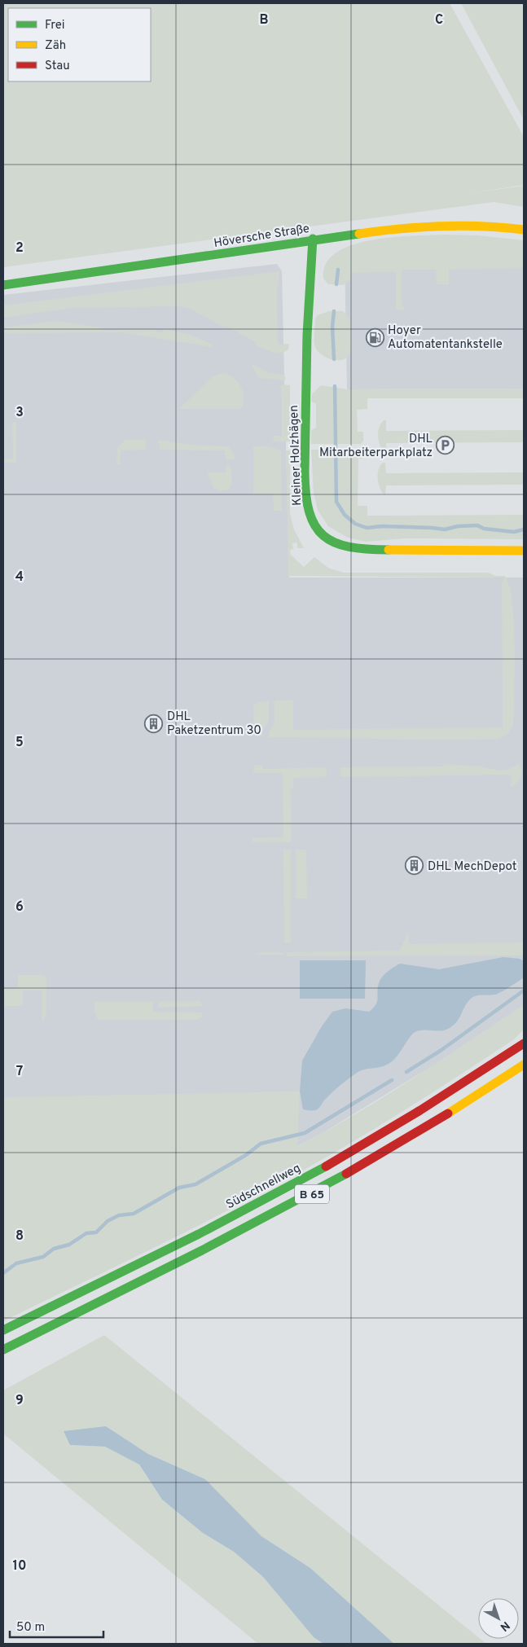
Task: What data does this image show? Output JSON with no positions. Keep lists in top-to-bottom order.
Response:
{
  "streets": {
    "main road": [
      "Höversche Straße",
      "Kleiner Holzhägen",
      "Südschnellweg",
      "B 65"
    ]
  },
  "crossings": [
    ["Höversche Straße", "Kleiner Holzhägen"]
  ],
  "places": {
    "fuel station": ["Hoyer Automatentankstelle"],
    "parking": ["DHL Mitarbeiterparkplatz"],
    "building": ["DHL Paketzentrum 30", "DHL MechDepot"]
  },
  "legend": ["Frei", "Zäh", "Stau"],
  "scale_bar": "50 m",
  "north": "bottom right",
  "grid": {
    "columns": ["B", "C"],
    "rows": [
      "2",
      "3",
      "4",
      "5",
      "6",
      "7",
      "8",
      "9",
      "10"
    ]
  }
}
